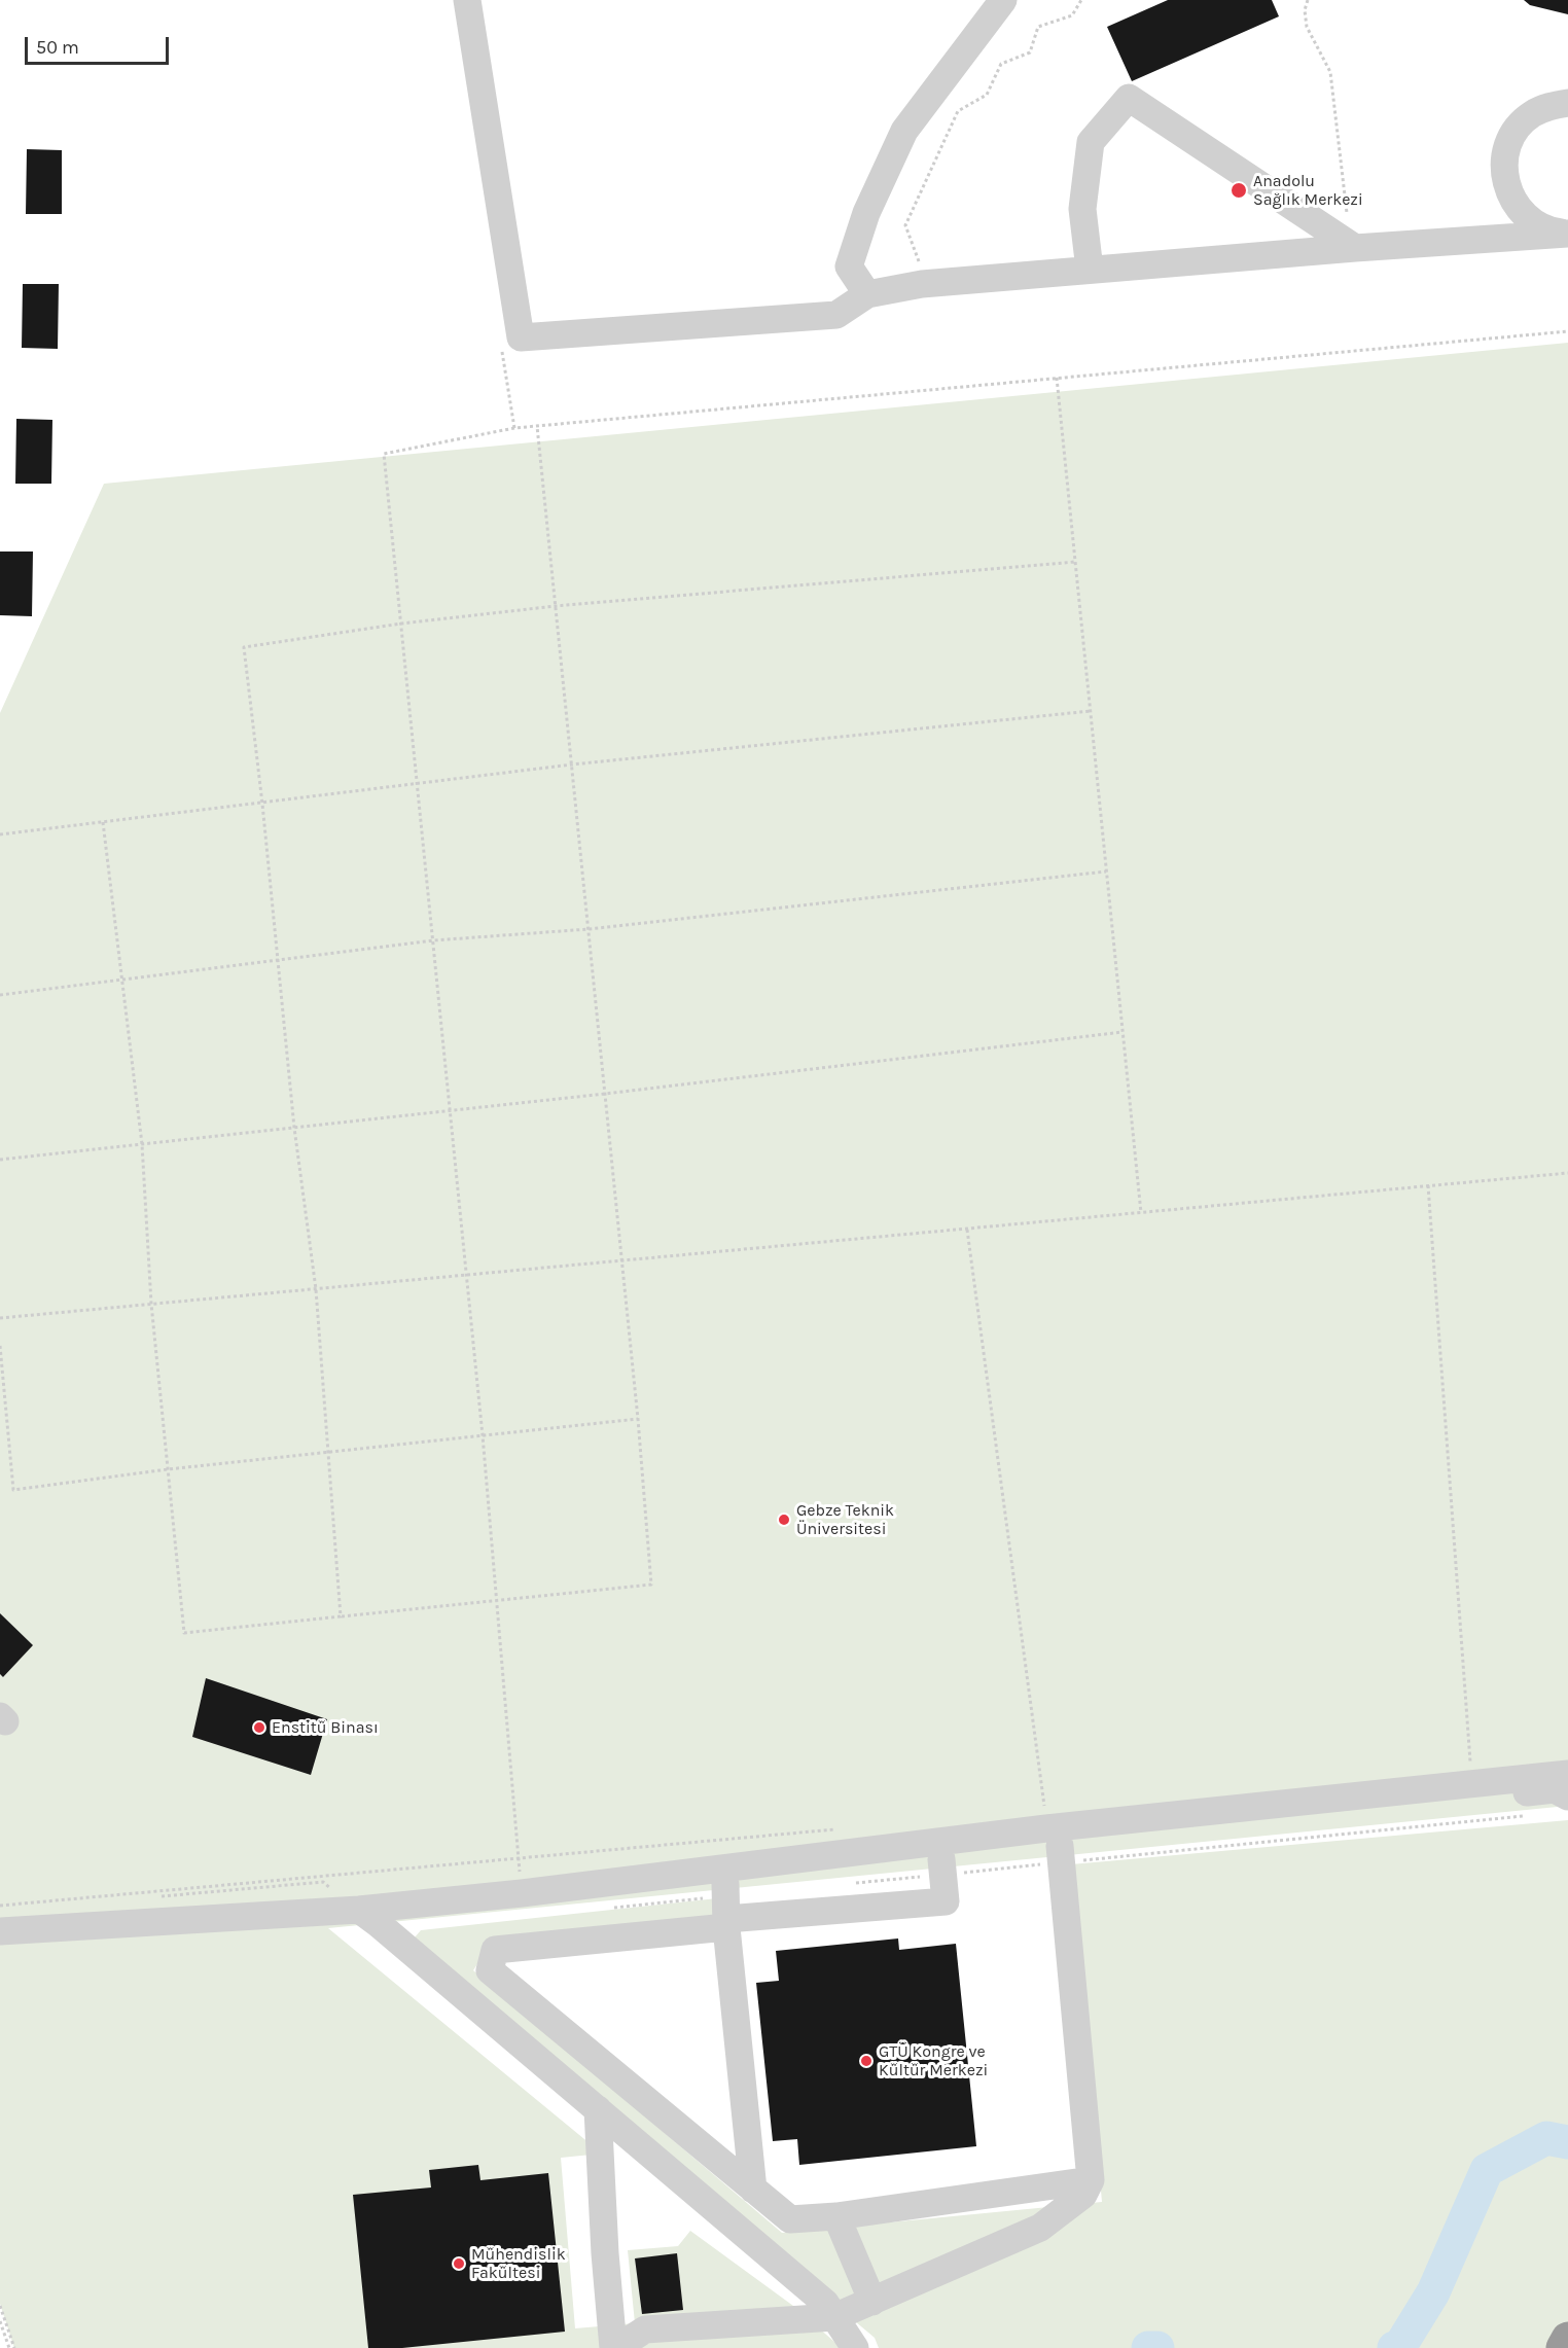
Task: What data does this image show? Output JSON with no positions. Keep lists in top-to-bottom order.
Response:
{
  "places": [
    "Anadolu Sağlık Merkezi",
    "Gebze Teknik Üniversitesi",
    "Enstitü Binası",
    "GTÜ Kongre ve Kültür Merkezi",
    "Mühendislik Fakültesi"
  ],
  "scale_bar": "50 m"
}
